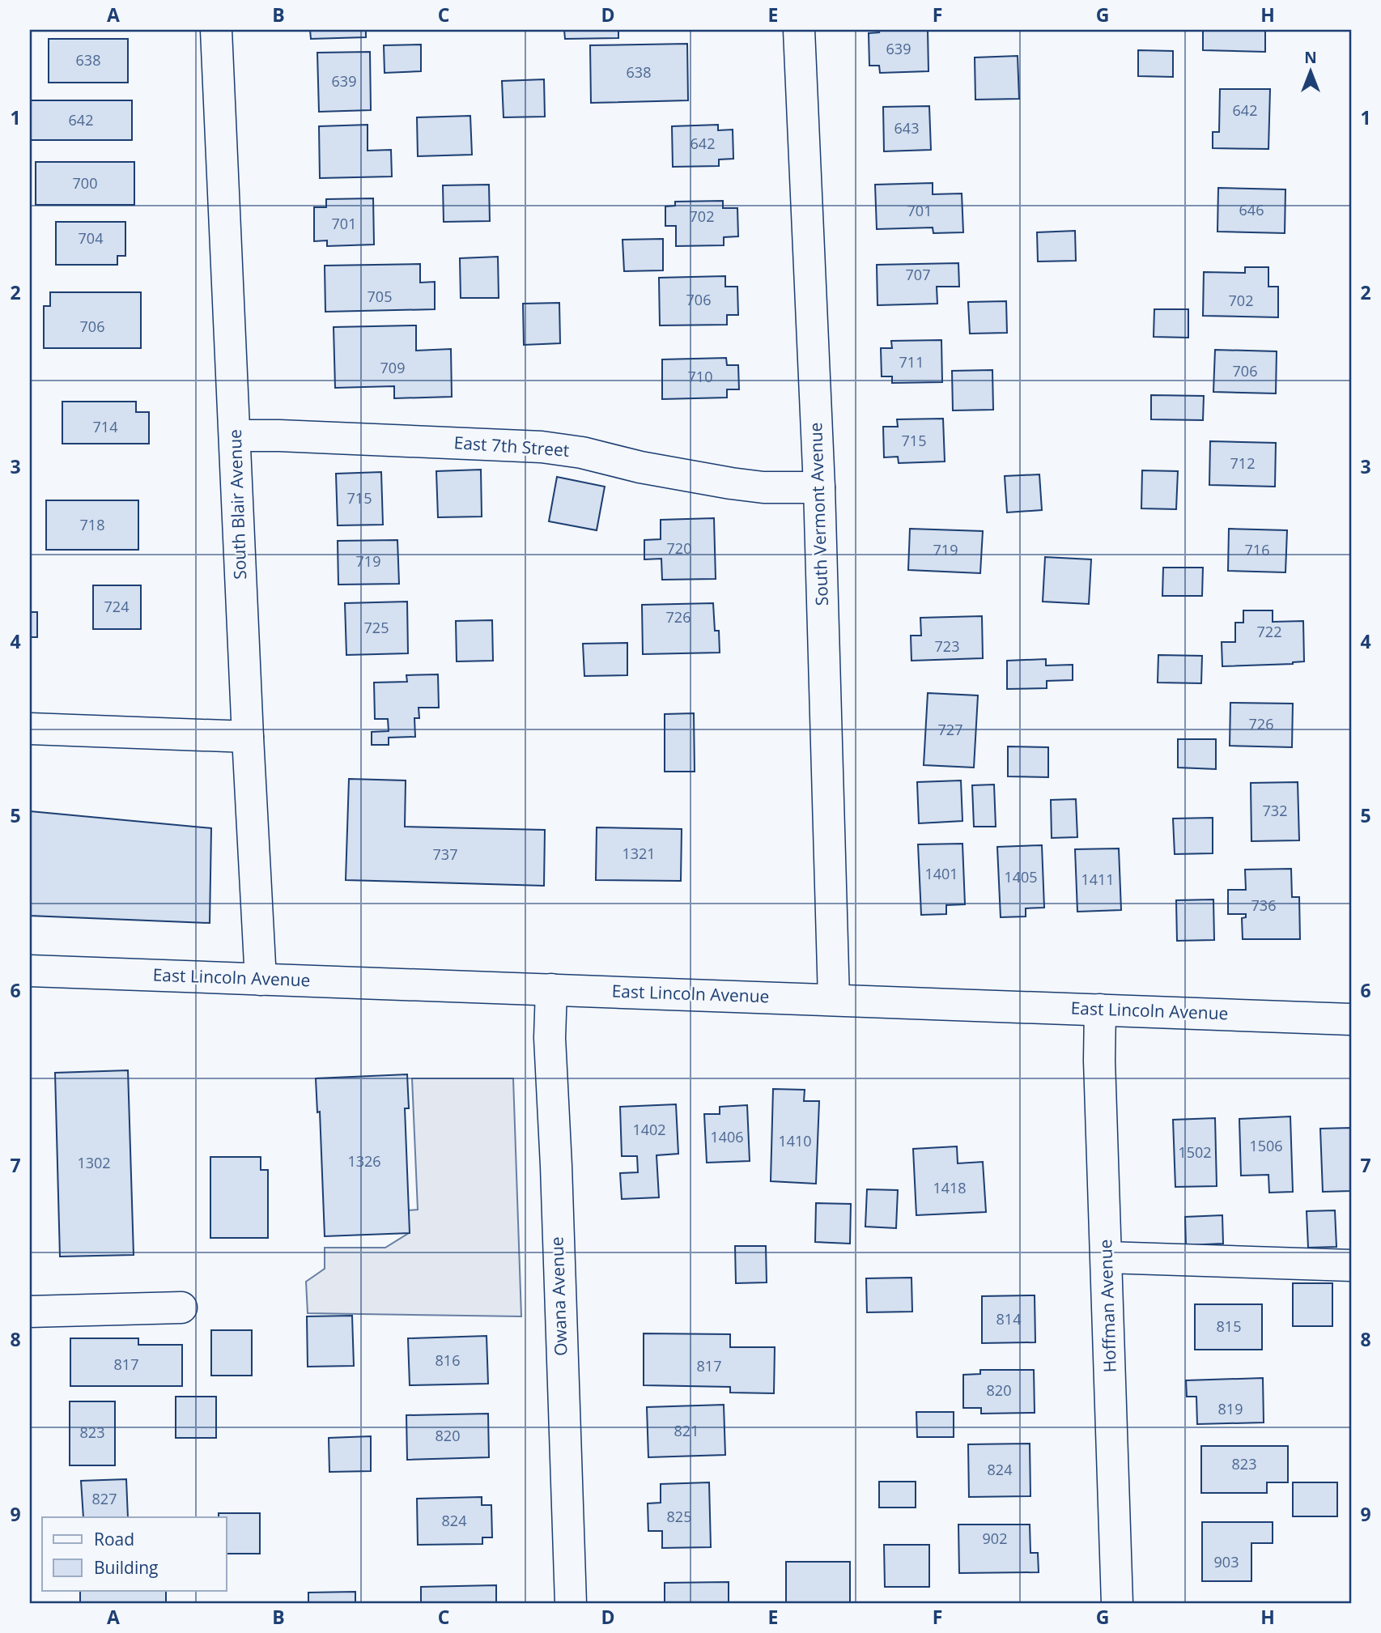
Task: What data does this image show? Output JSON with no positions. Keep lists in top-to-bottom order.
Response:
{
  "streets": {
    "street": [
      "East 7th Street",
      "South Blair Avenue",
      "South Vermont Avenue",
      "East Lincoln Avenue",
      "Owana Avenue",
      "Hoffman Avenue"
    ]
  },
  "crossings": [
    ["East 7th Street", "South Blair Avenue"],
    ["East 7th Street", "South Vermont Avenue"],
    ["South Blair Avenue", "East Lincoln Avenue"],
    ["South Vermont Avenue", "East Lincoln Avenue"],
    ["East Lincoln Avenue", "Owana Avenue"],
    ["East Lincoln Avenue", "Hoffman Avenue"]
  ],
  "house_numbers": [
    "639",
    "638",
    "638",
    "639",
    "642",
    "642",
    "643",
    "642",
    "700",
    "646",
    "701",
    "702",
    "701",
    "704",
    "707",
    "705",
    "706",
    "702",
    "706",
    "711",
    "709",
    "706",
    "710",
    "714",
    "715",
    "712",
    "715",
    "718",
    "720",
    "719",
    "716",
    "719",
    "724",
    "726",
    "725",
    "722",
    "723",
    "726",
    "727",
    "732",
    "1321",
    "737",
    "1401",
    "1405",
    "1411",
    "736",
    "1402",
    "1406",
    "1410",
    "1506",
    "1502",
    "1326",
    "1302",
    "1418",
    "814",
    "815",
    "816",
    "817",
    "817",
    "820",
    "819",
    "821",
    "823",
    "820",
    "823",
    "824",
    "827",
    "825",
    "824",
    "902",
    "903"
  ],
  "legend": ["Road", "Building"],
  "north": "top",
  "grid": {
    "columns": [
      "A",
      "B",
      "C",
      "D",
      "E",
      "F",
      "G",
      "H"
    ],
    "rows": [
      "1",
      "2",
      "3",
      "4",
      "5",
      "6",
      "7",
      "8",
      "9"
    ]
  }
}
